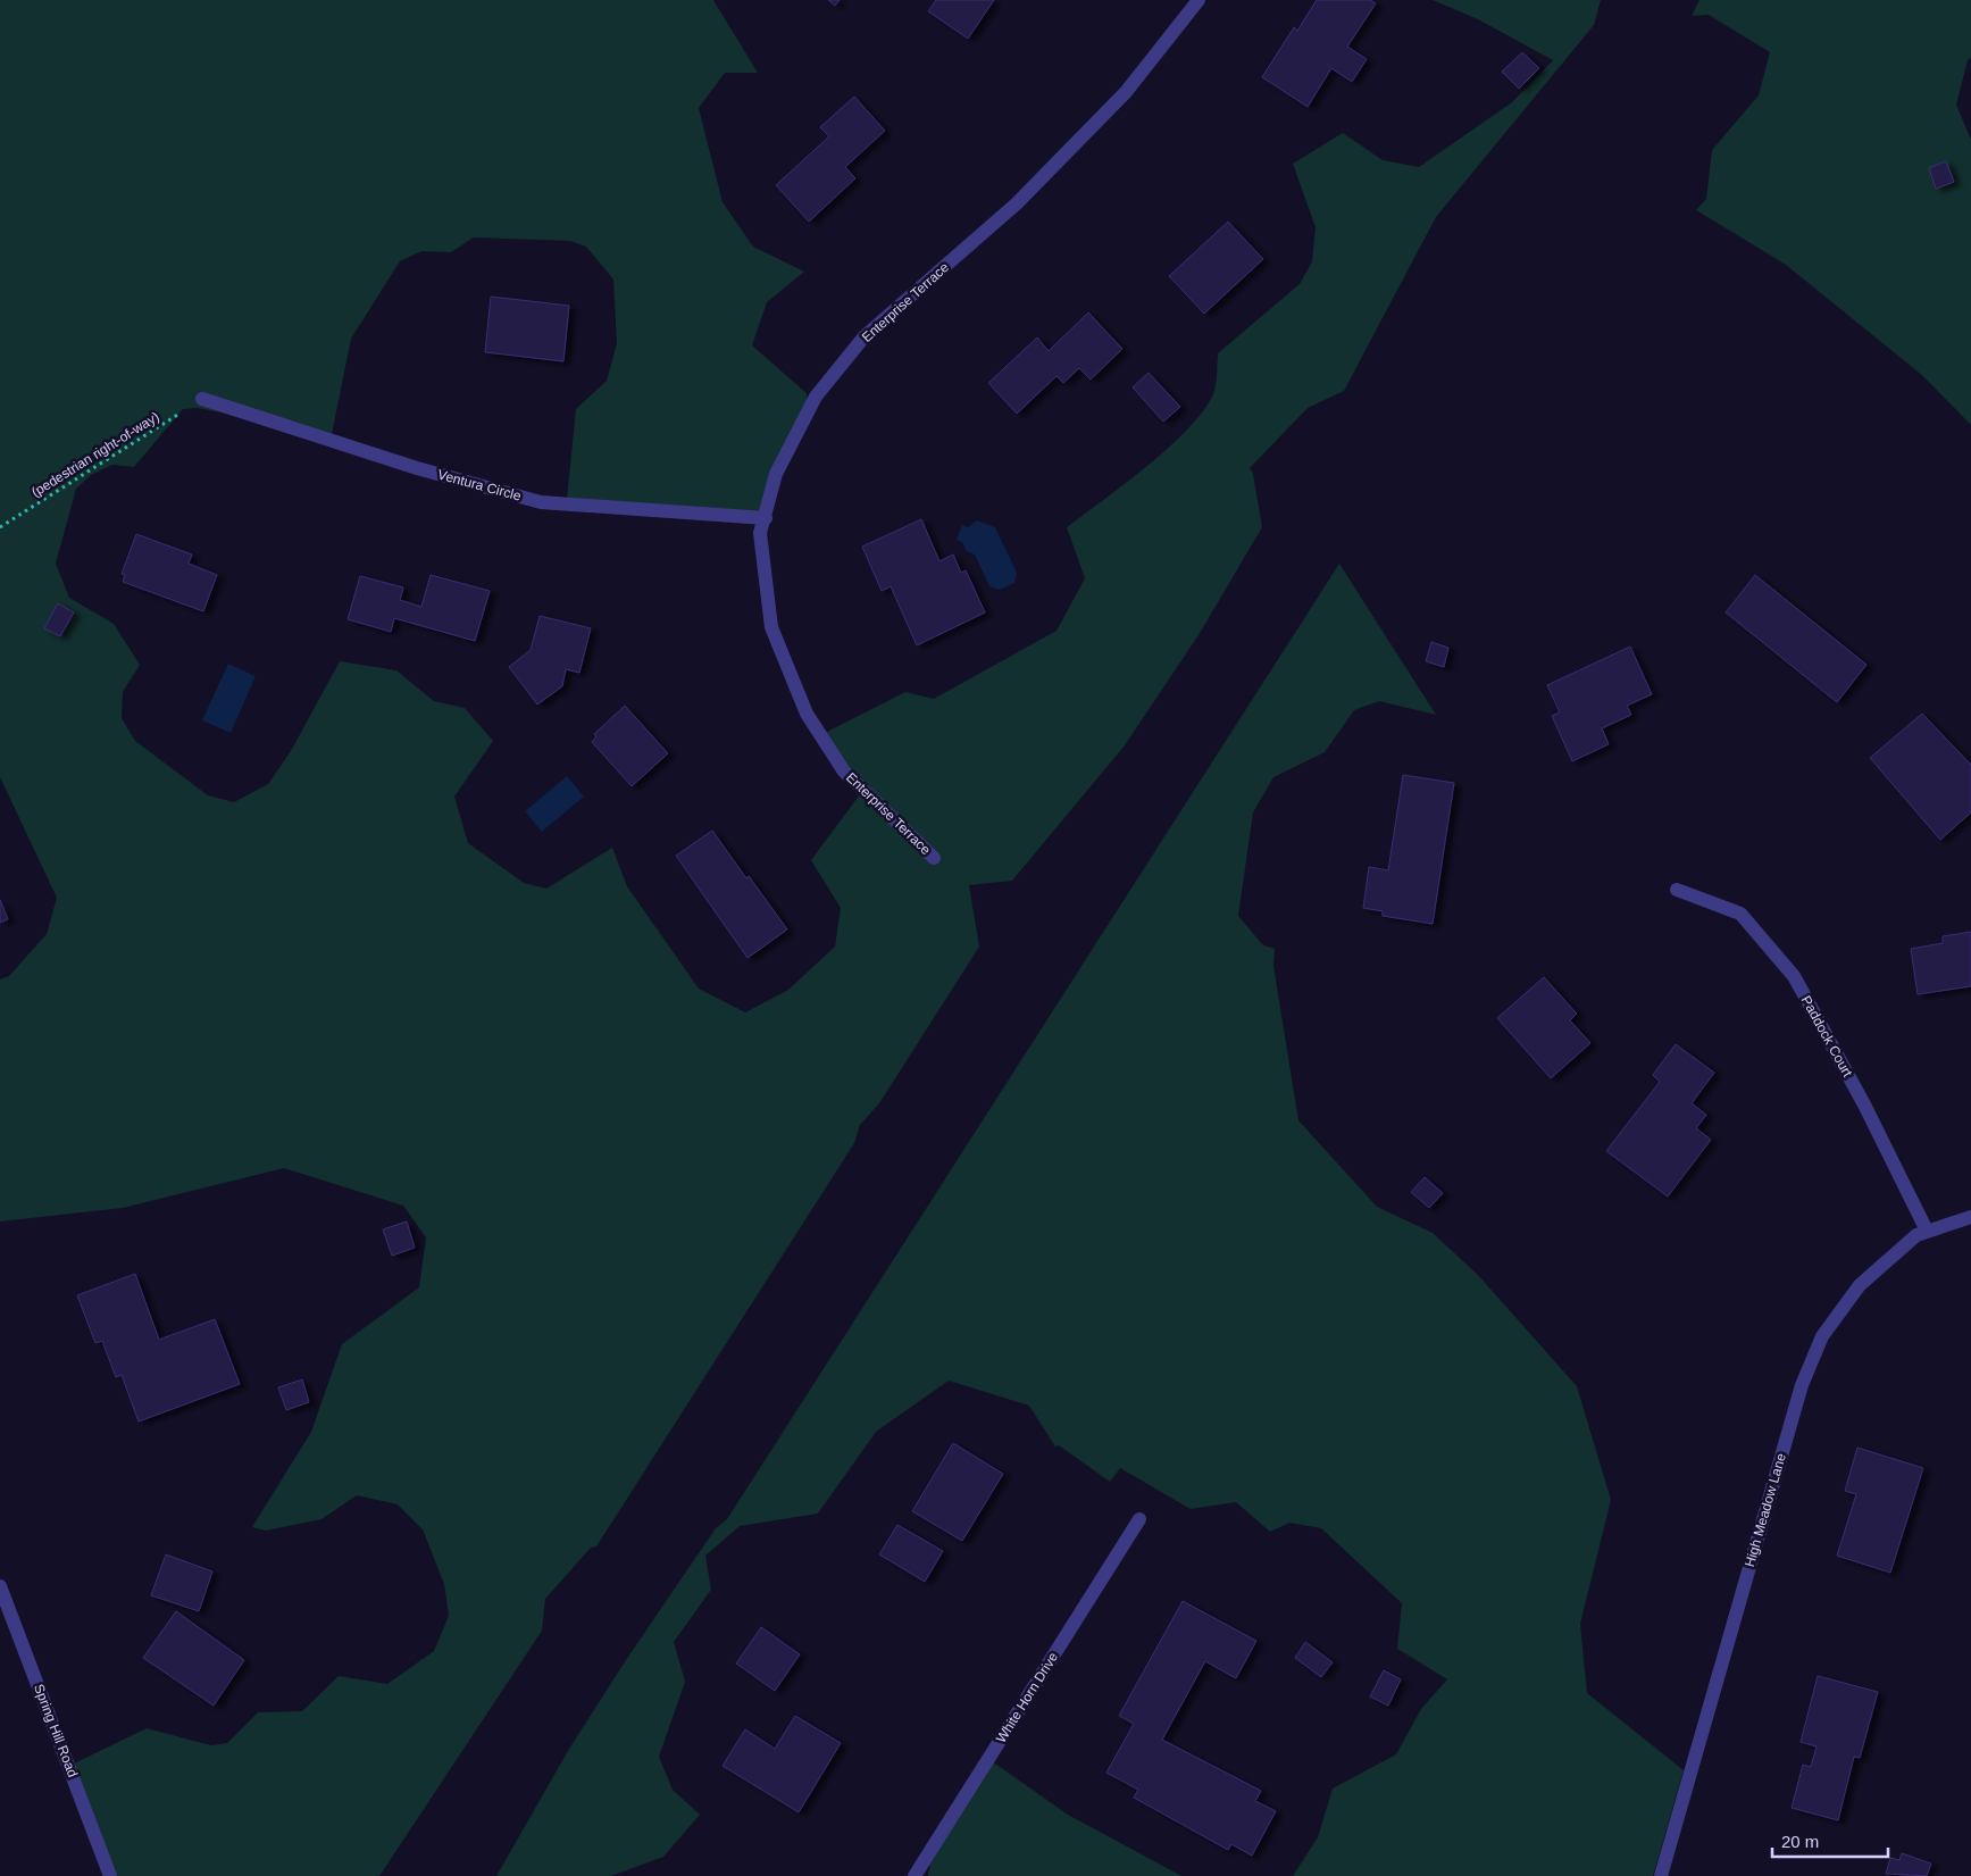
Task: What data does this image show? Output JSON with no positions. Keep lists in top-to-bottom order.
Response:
{
  "streets": {
    "street": [
      "Enterprise Terrace",
      "Ventura Circle",
      "Paddock Court",
      "High Meadow Lane",
      "White Horn Drive",
      "Spring Hill Road"
    ],
    "path": ["(pedestrian right-of-way)"]
  },
  "crossings": [
    ["Enterprise Terrace", "Ventura Circle"],
    ["(pedestrian right-of-way)", "Ventura Circle"],
    ["Paddock Court", "High Meadow Lane"]
  ],
  "scale_bar": "20 m"
}
